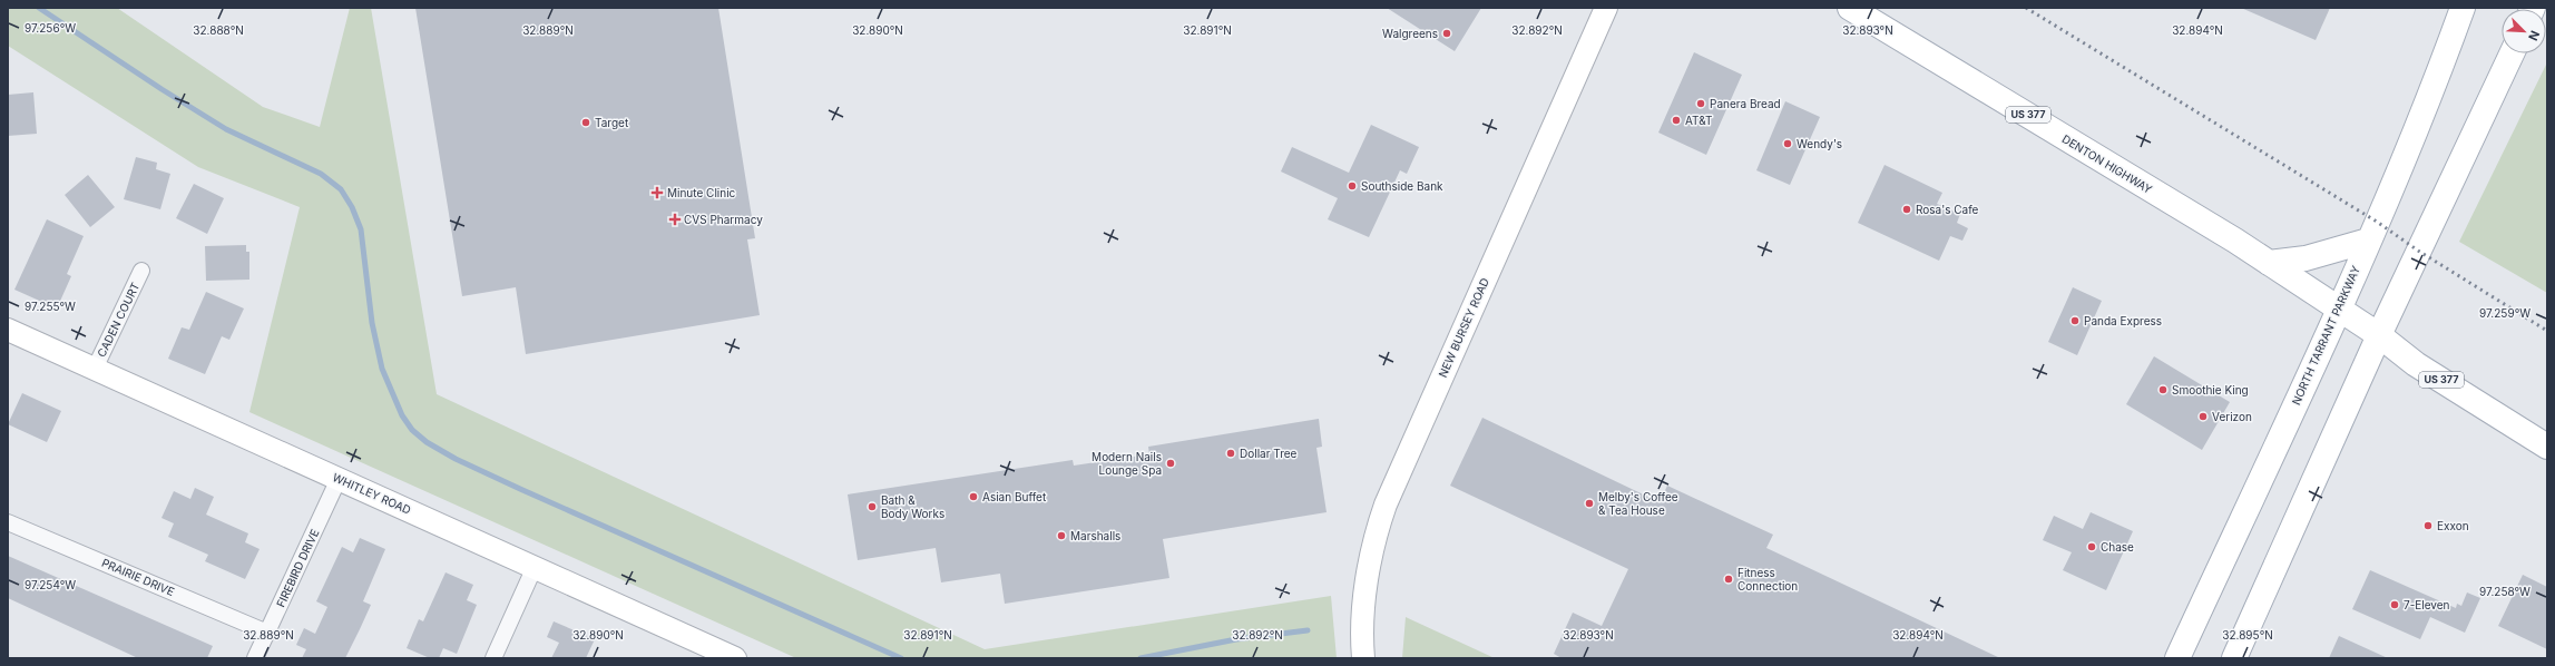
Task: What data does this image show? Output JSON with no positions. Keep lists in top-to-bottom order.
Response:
{
  "streets": {
    "main road": ["US 377", "DENTON HIGHWAY", "NORTH TARRANT PARKWAY"],
    "street": [
      "CADEN COURT",
      "NEW BURSEY ROAD",
      "WHITLEY ROAD",
      "FIREBIRD DRIVE",
      "PRAIRIE DRIVE"
    ]
  },
  "crossings": [
    ["US 377", "DENTON HIGHWAY"],
    ["US 377", "NORTH TARRANT PARKWAY"],
    ["DENTON HIGHWAY", "NORTH TARRANT PARKWAY"],
    ["CADEN COURT", "WHITLEY ROAD"],
    ["WHITLEY ROAD", "FIREBIRD DRIVE"],
    ["FIREBIRD DRIVE", "PRAIRIE DRIVE"]
  ],
  "places": {
    "other": [
      "Walgreens",
      "Panera Bread",
      "AT&T",
      "Target",
      "Wendy's",
      "Southside Bank",
      "Rosa's Cafe",
      "Panda Express",
      "Smoothie King",
      "Verizon",
      "Dollar Tree",
      "Modern Nails Lounge Spa",
      "Asian Buffet",
      "Melby's Coffee & Tea House",
      "Bath & Body Works",
      "Exxon",
      "Marshalls",
      "Chase",
      "Fitness Connection",
      "7-Eleven"
    ],
    "health": ["Minute Clinic", "CVS Pharmacy"]
  },
  "north": "bottom right",
  "coordinates": [
    "97.256°W",
    "32.888°N",
    "32.889°N",
    "32.890°N",
    "32.891°N",
    "32.892°N",
    "32.893°N",
    "32.894°N",
    "97.255°W",
    "97.259°W",
    "97.254°W",
    "97.258°W",
    "32.895°N"
  ]
}
